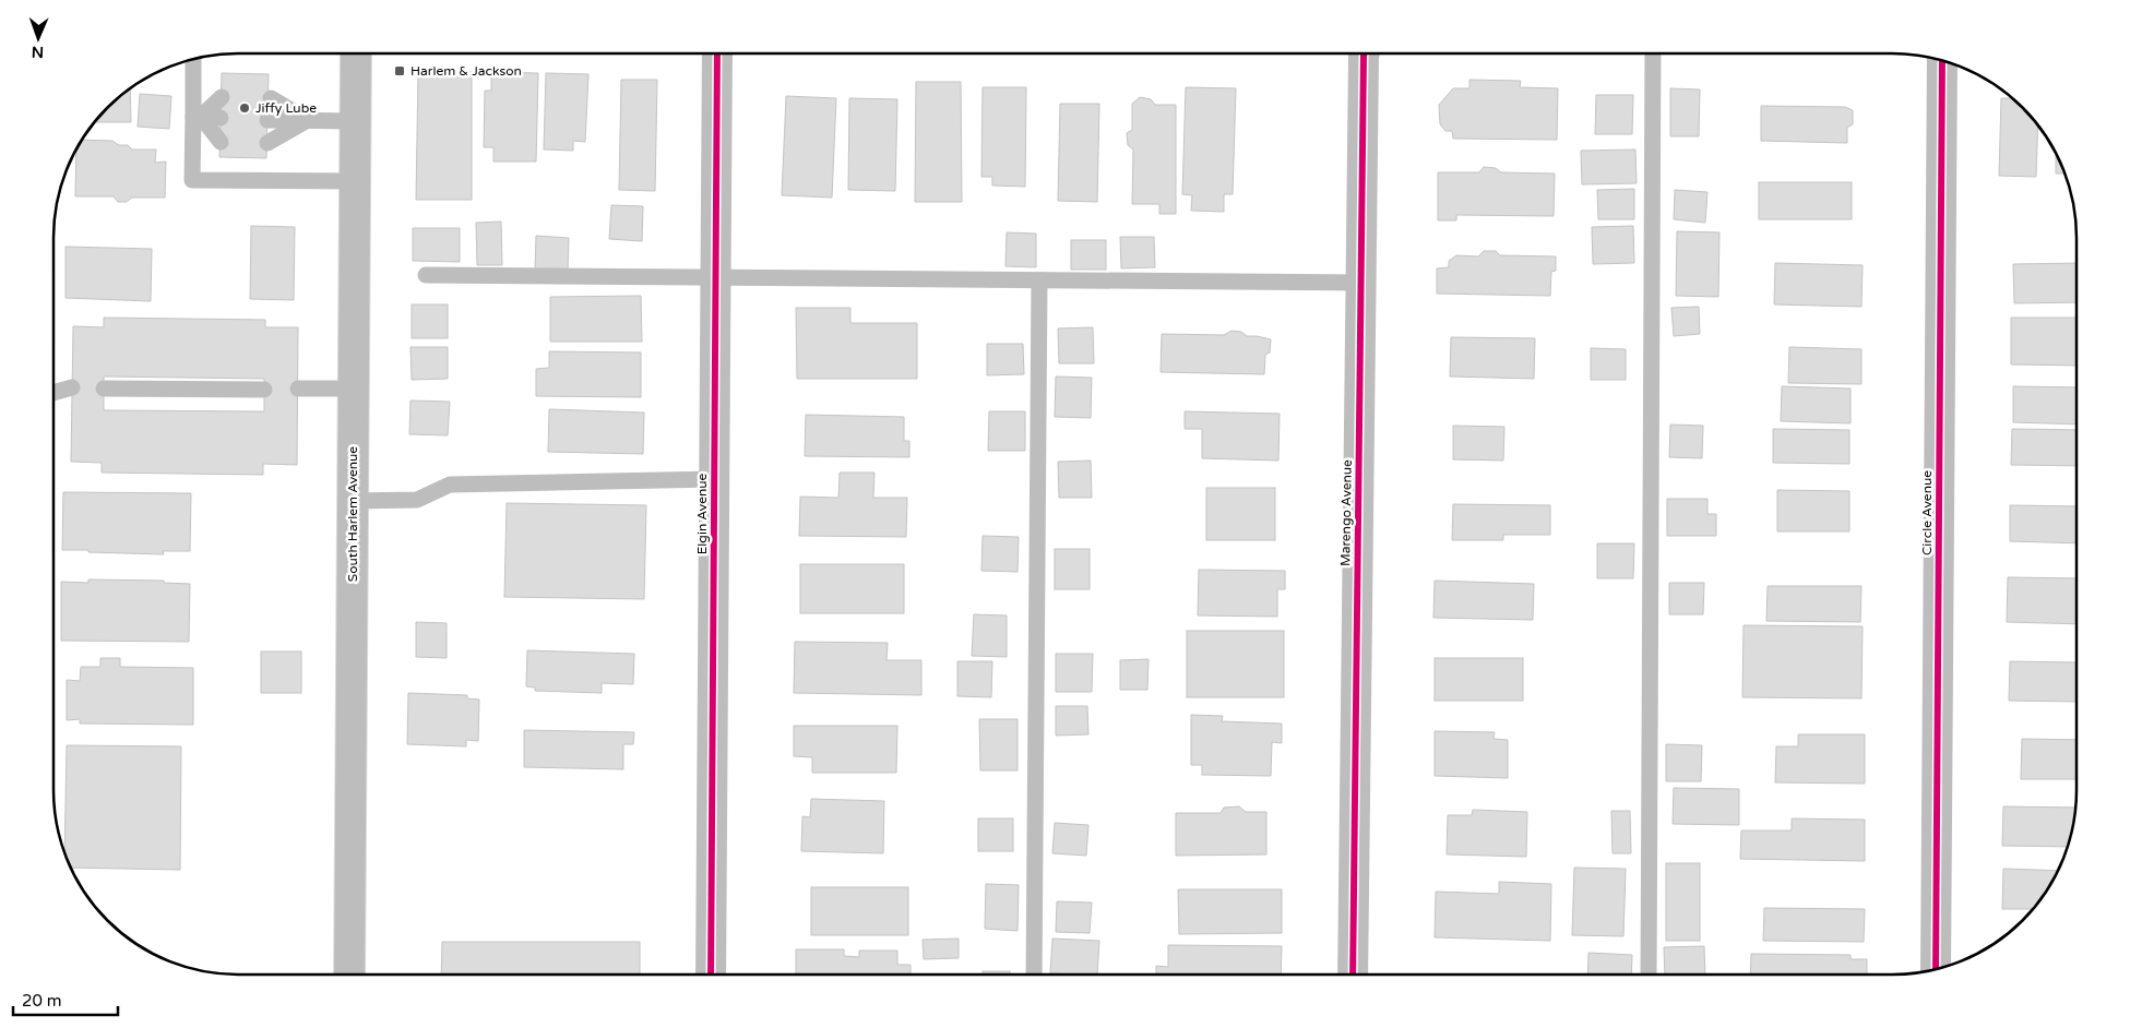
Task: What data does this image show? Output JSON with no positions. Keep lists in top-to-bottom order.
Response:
{
  "streets": {
    "street": [
      "Marengo Avenue",
      "Circle Avenue",
      "South Harlem Avenue",
      "Elgin Avenue"
    ]
  },
  "places": {
    "transit": ["Harlem & Jackson"],
    "other": ["Jiffy Lube"]
  },
  "scale_bar": "20 m",
  "north": "bottom"
}
